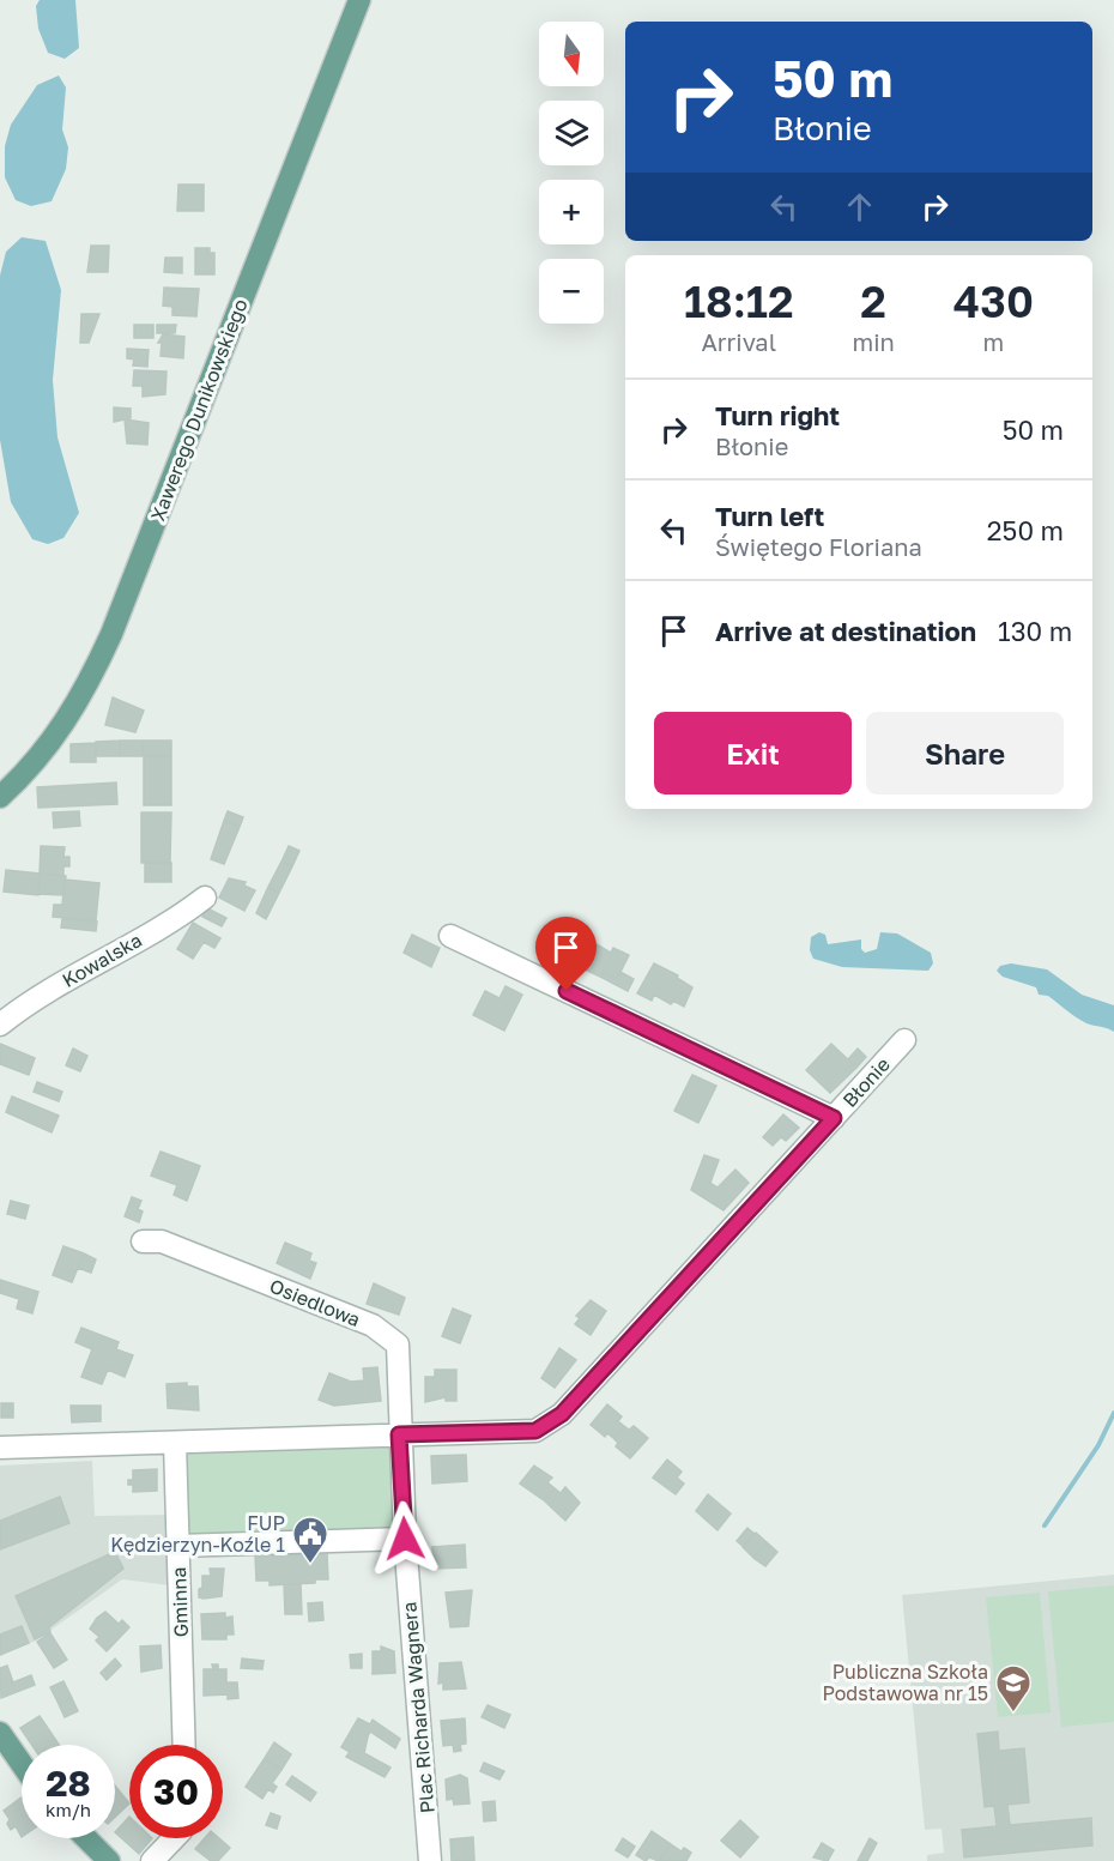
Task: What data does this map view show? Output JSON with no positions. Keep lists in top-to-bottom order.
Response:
{
  "streets": {
    "main road": ["Xawerego Dunikowskiego"],
    "street": [
      "Kowalska",
      "Błonie",
      "Osiedlowa",
      "Gminna",
      "Plac Richarda Wagnera"
    ]
  },
  "crossings": [
    ["Błonie", "Osiedlowa"],
    ["Błonie", "Plac Richarda Wagnera"],
    ["Osiedlowa", "Plac Richarda Wagnera"]
  ],
  "places": {
    "public building": ["FUP Kędzierzyn-Koźle 1"],
    "school or university": ["Publiczna Szkoła Podstawowa nr 15"]
  },
  "north": "bottom",
  "page": {
    "map_buttons": ["+", "−"],
    "turn": ["50 m", "Błonie"],
    "eta": [
      "18:12",
      "Arrival",
      "2",
      "min",
      "430",
      "m"
    ],
    "list": [
      {
        "name": "Turn right",
        "note": "Błonie",
        "value": "50 m"
      },
      {
        "name": "Turn left",
        "note": "Świętego Floriana",
        "value": "250 m"
      },
      {
        "name": "Arrive at destination",
        "value": "130 m"
      }
    ],
    "buttons": ["Exit", "Share"],
    "speed": "28 km/h",
    "limit": "30"
  }
}
